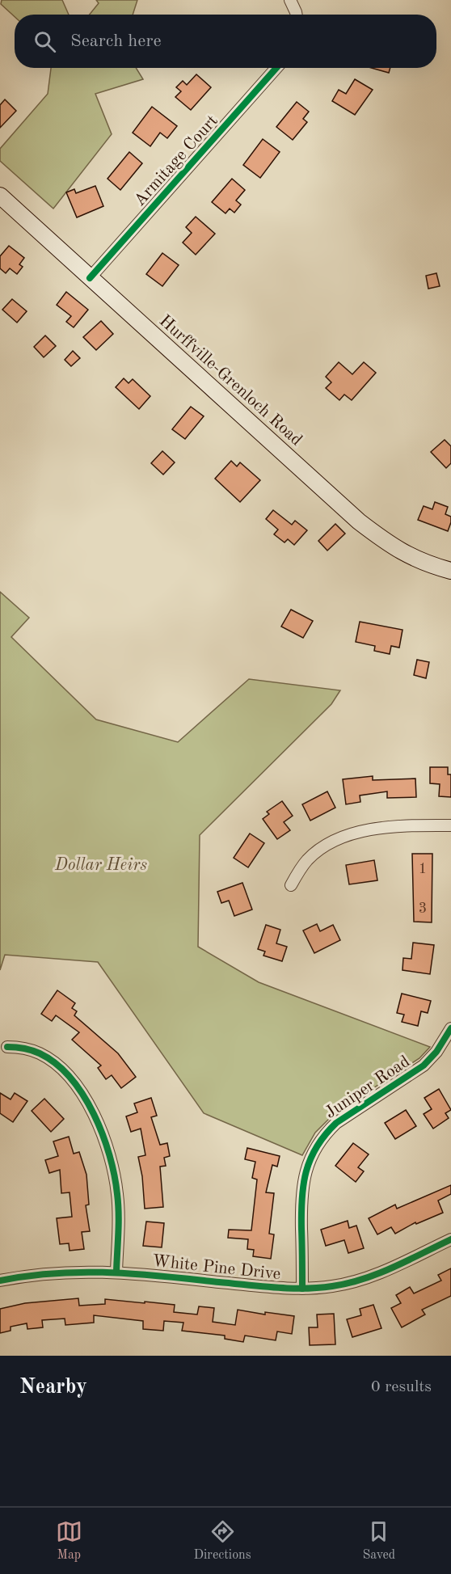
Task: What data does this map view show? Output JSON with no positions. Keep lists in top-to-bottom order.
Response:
{
  "streets": {
    "main road": ["Hurffville-Grenloch Road"],
    "street": ["Armitage Court", "Juniper Road", "White Pine Drive"]
  },
  "crossings": [
    ["Armitage Court", "Hurffville-Grenloch Road"],
    ["Juniper Road", "White Pine Drive"]
  ],
  "parks": ["Dollar Heirs"],
  "house_numbers": ["1", "3"],
  "page": {
    "search": "Search here",
    "heading": ["Nearby", "0 results"],
    "nav": ["Map", "Directions", "Saved"]
  }
}
